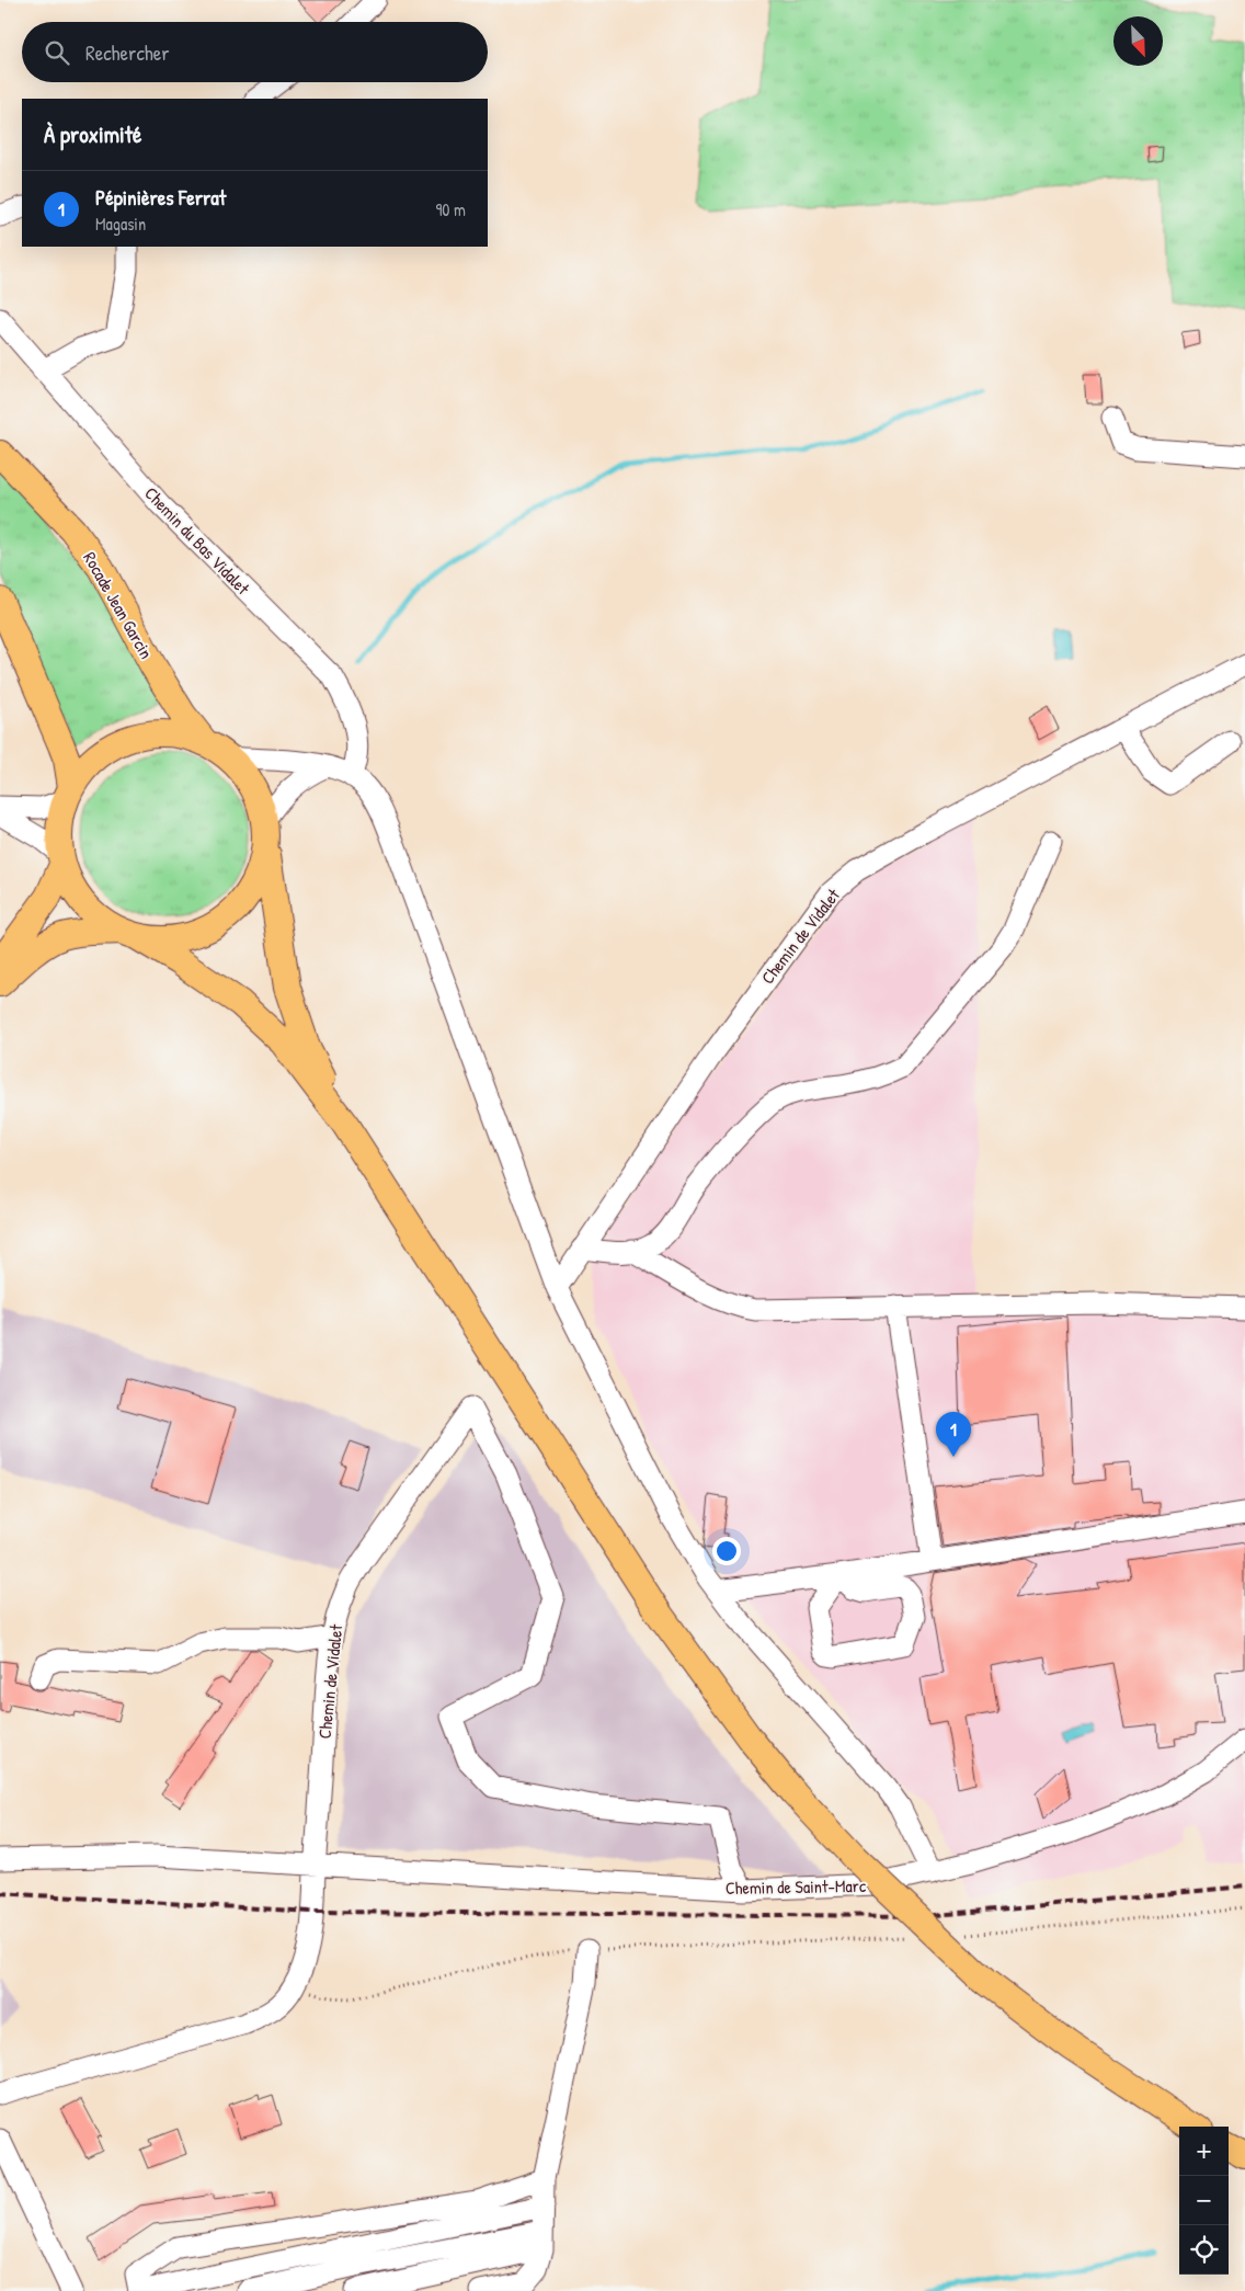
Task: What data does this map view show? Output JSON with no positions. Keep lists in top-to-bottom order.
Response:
{
  "streets": {
    "main road": ["Rocade Jean Garcin"],
    "street": ["Chemin du Bas Vidalet", "Chemin de Vidalet", "Chemin de Saint-Marc"]
  },
  "crossings": [
    ["Chemin de Vidalet", "Chemin de Saint-Marc"]
  ],
  "north": "bottom right",
  "page": {
    "search": "Rechercher",
    "heading": "À proximité",
    "list": [
      {
        "mark": "1",
        "name": "Pépinières Ferrat",
        "note": "Magasin",
        "value": "90 m"
      }
    ],
    "pins": "1",
    "map_buttons": ["+", "−"]
  }
}
